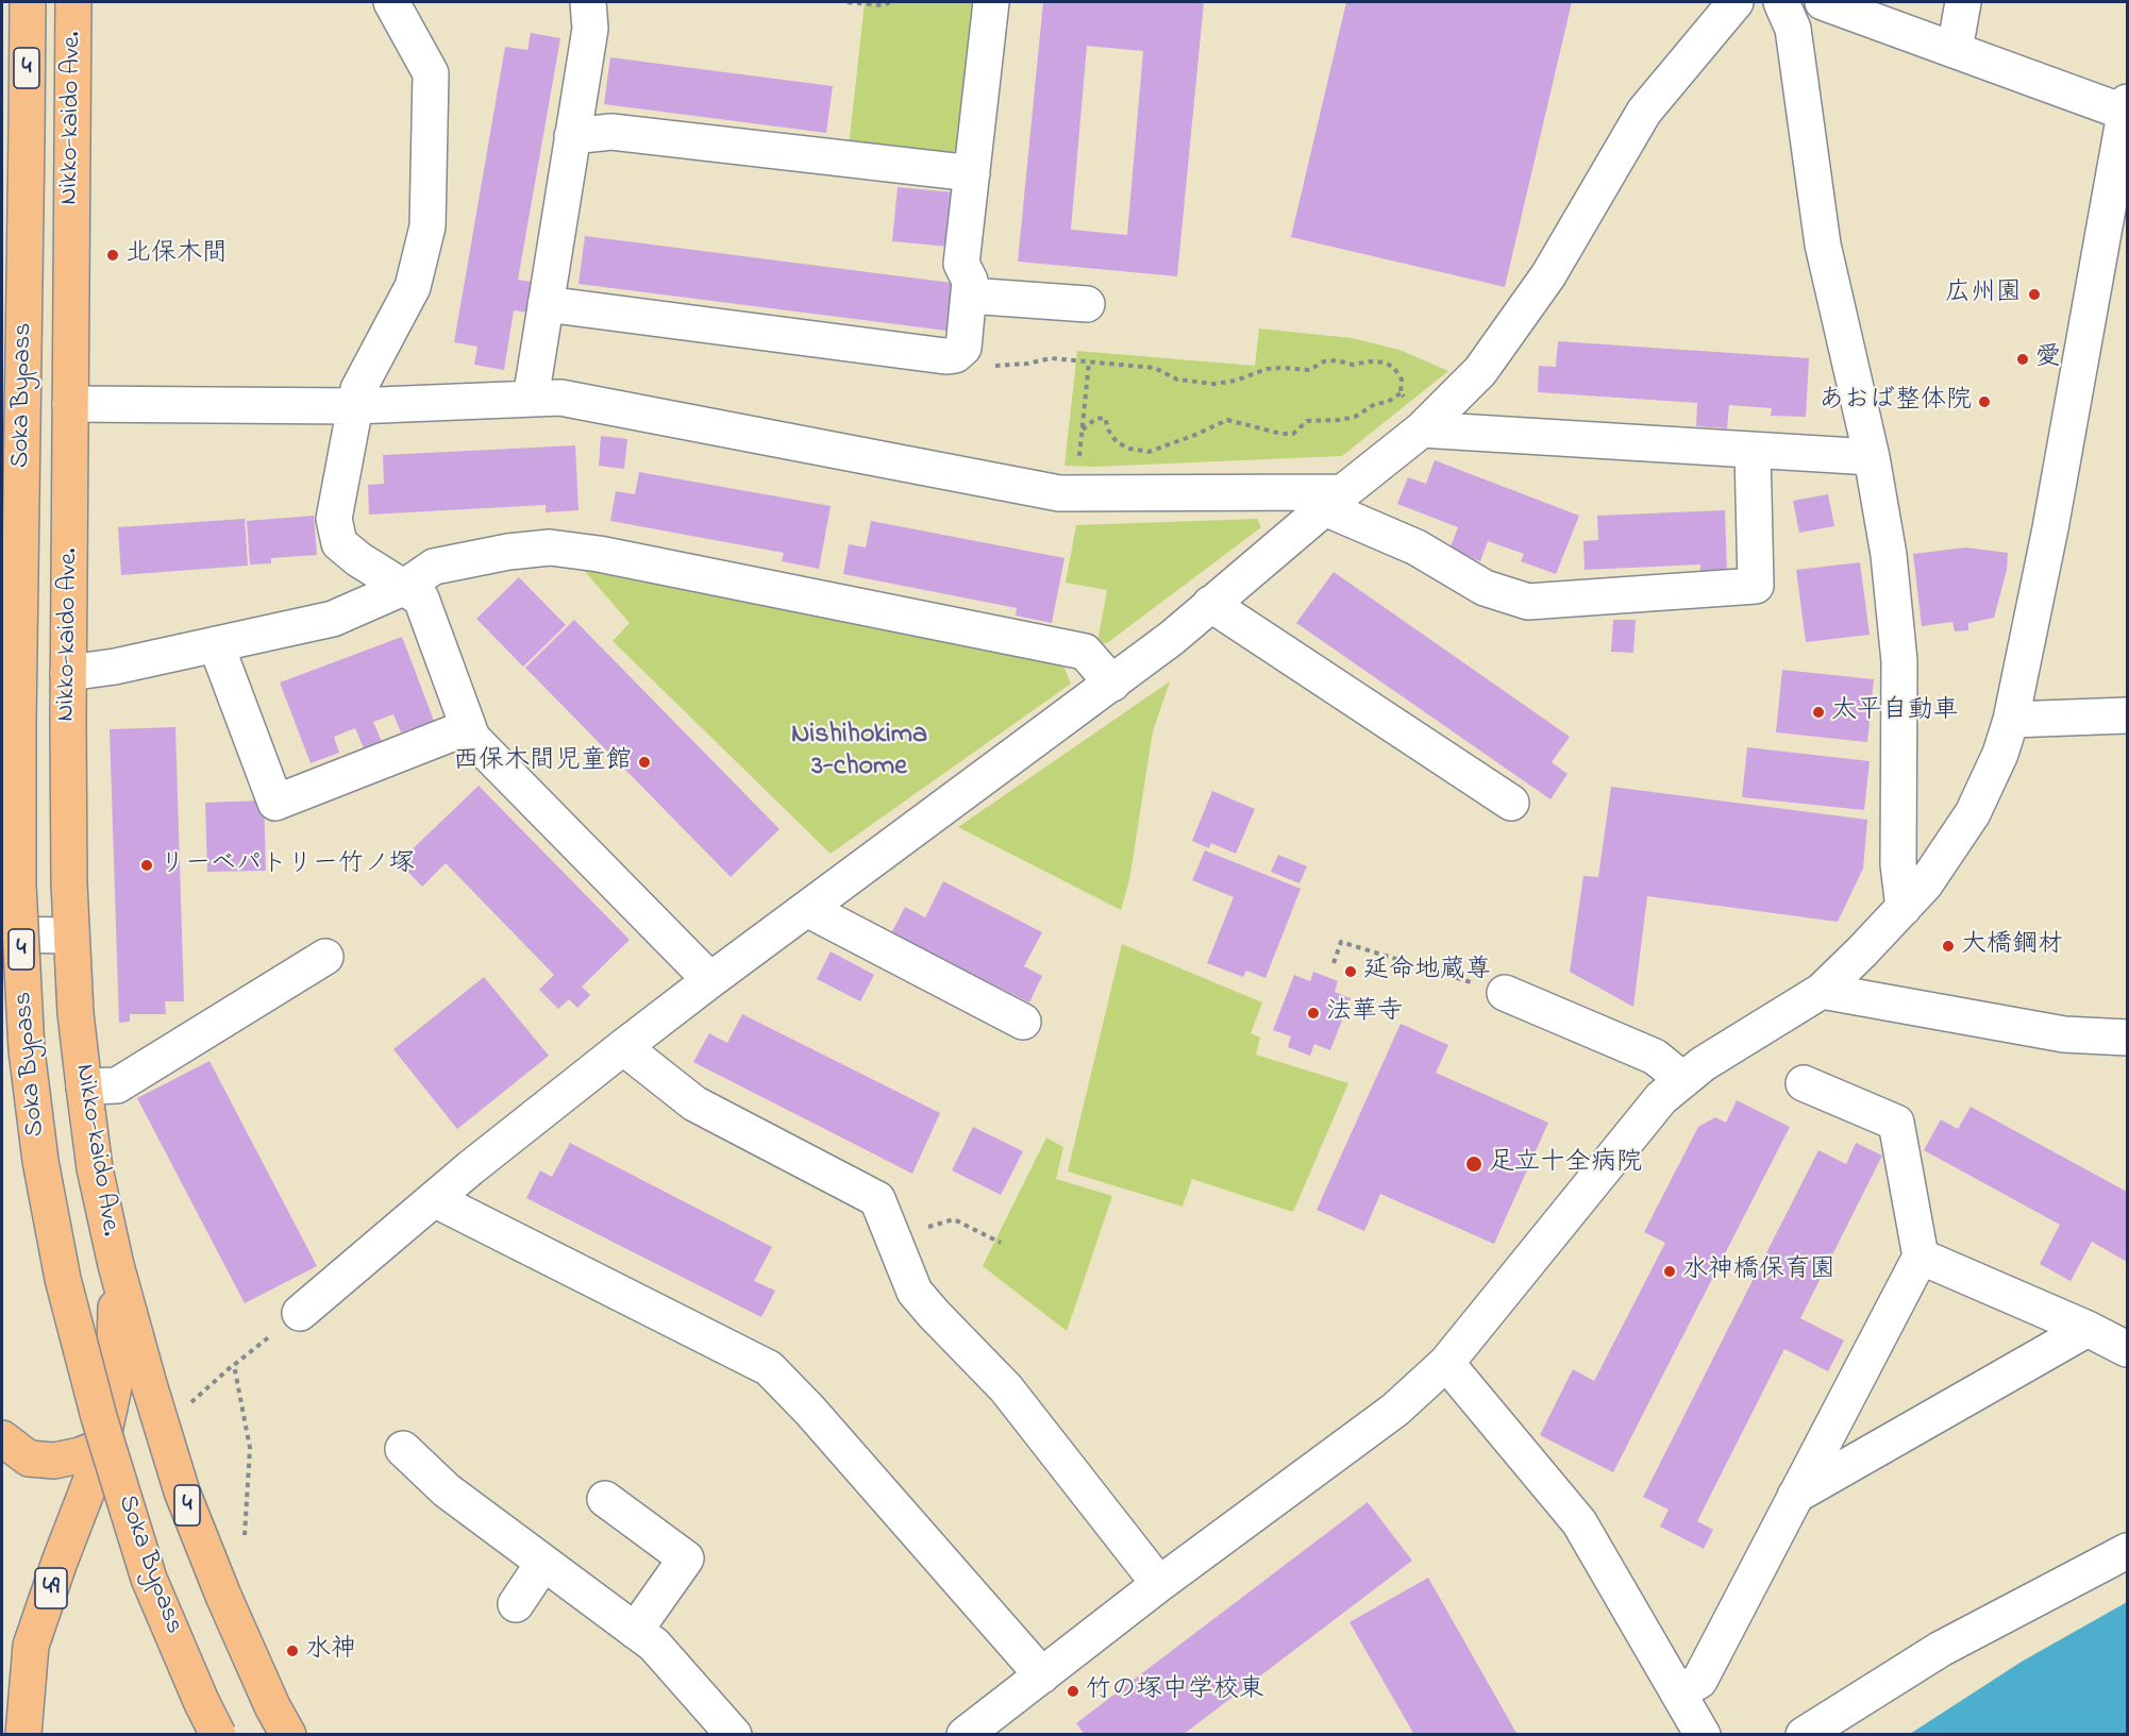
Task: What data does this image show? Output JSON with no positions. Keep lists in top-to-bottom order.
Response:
{
  "streets": {
    "main road": [
      "4",
      "Nikko-kaido Ave.",
      "Soka Bypass",
      "49"
    ]
  },
  "crossings": [
    ["4", "Nikko-kaido Ave."],
    ["4", "49"]
  ],
  "districts": ["Nishihokima 3-chome"],
  "places": [
    "北保木間",
    "広州園",
    "愛",
    "あおば整体院",
    "太平自動車",
    "西保木間児童館",
    "リーベパトリー竹ノ塚",
    "大橋鋼材",
    "延命地蔵尊",
    "法華寺",
    "足立十全病院",
    "水神橋保育園",
    "水神",
    "竹の塚中学校東"
  ]
}
